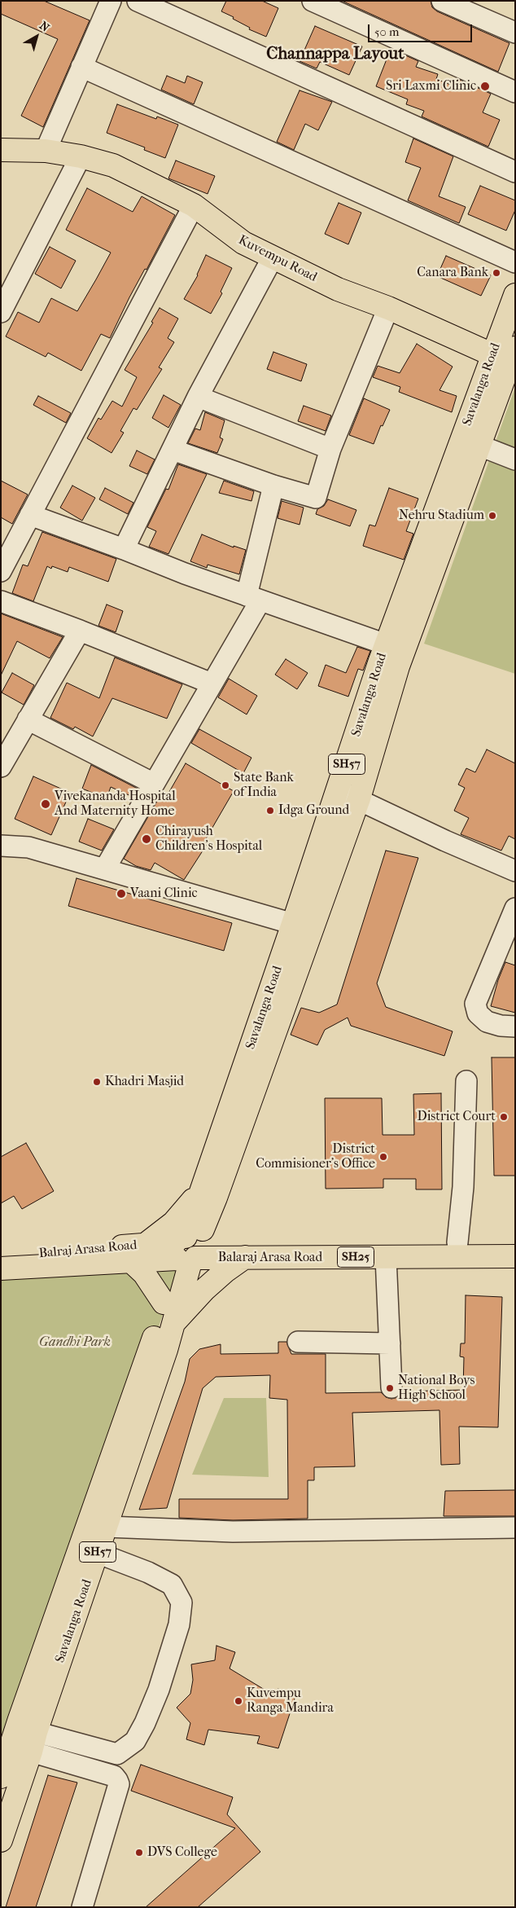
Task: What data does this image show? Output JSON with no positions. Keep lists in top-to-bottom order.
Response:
{
  "streets": {
    "main road": [
      "Kuvempu Road",
      "Savalanga Road",
      "SH57",
      "Balraj Arasa Road",
      "SH25",
      "Balaraj Arasa Road"
    ]
  },
  "crossings": [
    ["Kuvempu Road", "Savalanga Road"],
    ["Savalanga Road", "Balraj Arasa Road"],
    ["Savalanga Road", "Balaraj Arasa Road"],
    ["Balraj Arasa Road", "Balaraj Arasa Road"]
  ],
  "districts": ["Channappa Layout"],
  "parks": ["Gandhi Park"],
  "places": [
    "Sri Laxmi Clinic",
    "Canara Bank",
    "Nehru Stadium",
    "State Bank of India",
    "Vivekananda Hospital And Maternity Home",
    "Idga Ground",
    "Chirayush Children's Hospital",
    "Vaani Clinic",
    "Khadri Masjid",
    "District Court",
    "District Commisioner's Office",
    "National Boys High School",
    "Kuvempu Ranga Mandira",
    "DVS College"
  ],
  "scale_bar": "50 m",
  "north": "top right"
}
